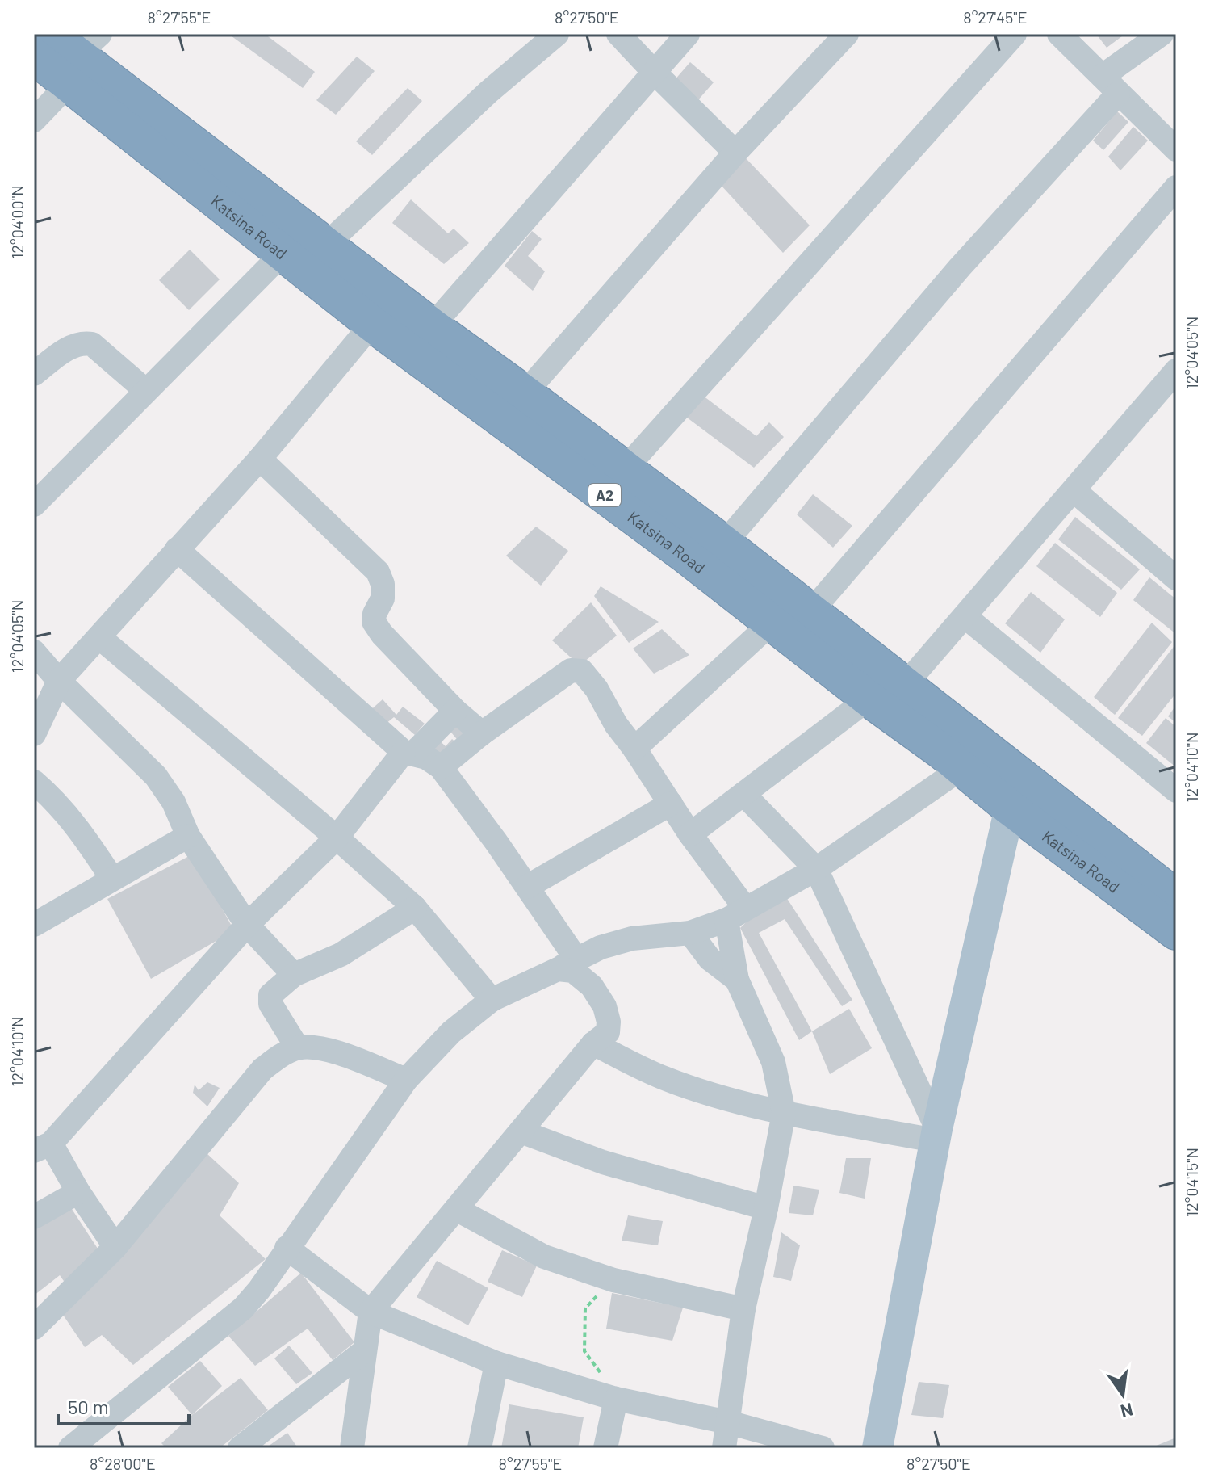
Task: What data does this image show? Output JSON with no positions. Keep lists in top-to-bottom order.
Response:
{
  "streets": {
    "highway": ["Katsina Road", "A2"]
  },
  "crossings": [
    ["Katsina Road", "A2"]
  ],
  "scale_bar": "50 m",
  "north": "bottom",
  "coordinates": [
    "8°27'55\"E",
    "8°27'50\"E",
    "8°27'45\"E",
    "12°04'00\"N",
    "12°04'05\"N",
    "12°04'10\"N",
    "12°04'15\"N",
    "8°28'00\"E"
  ]
}
